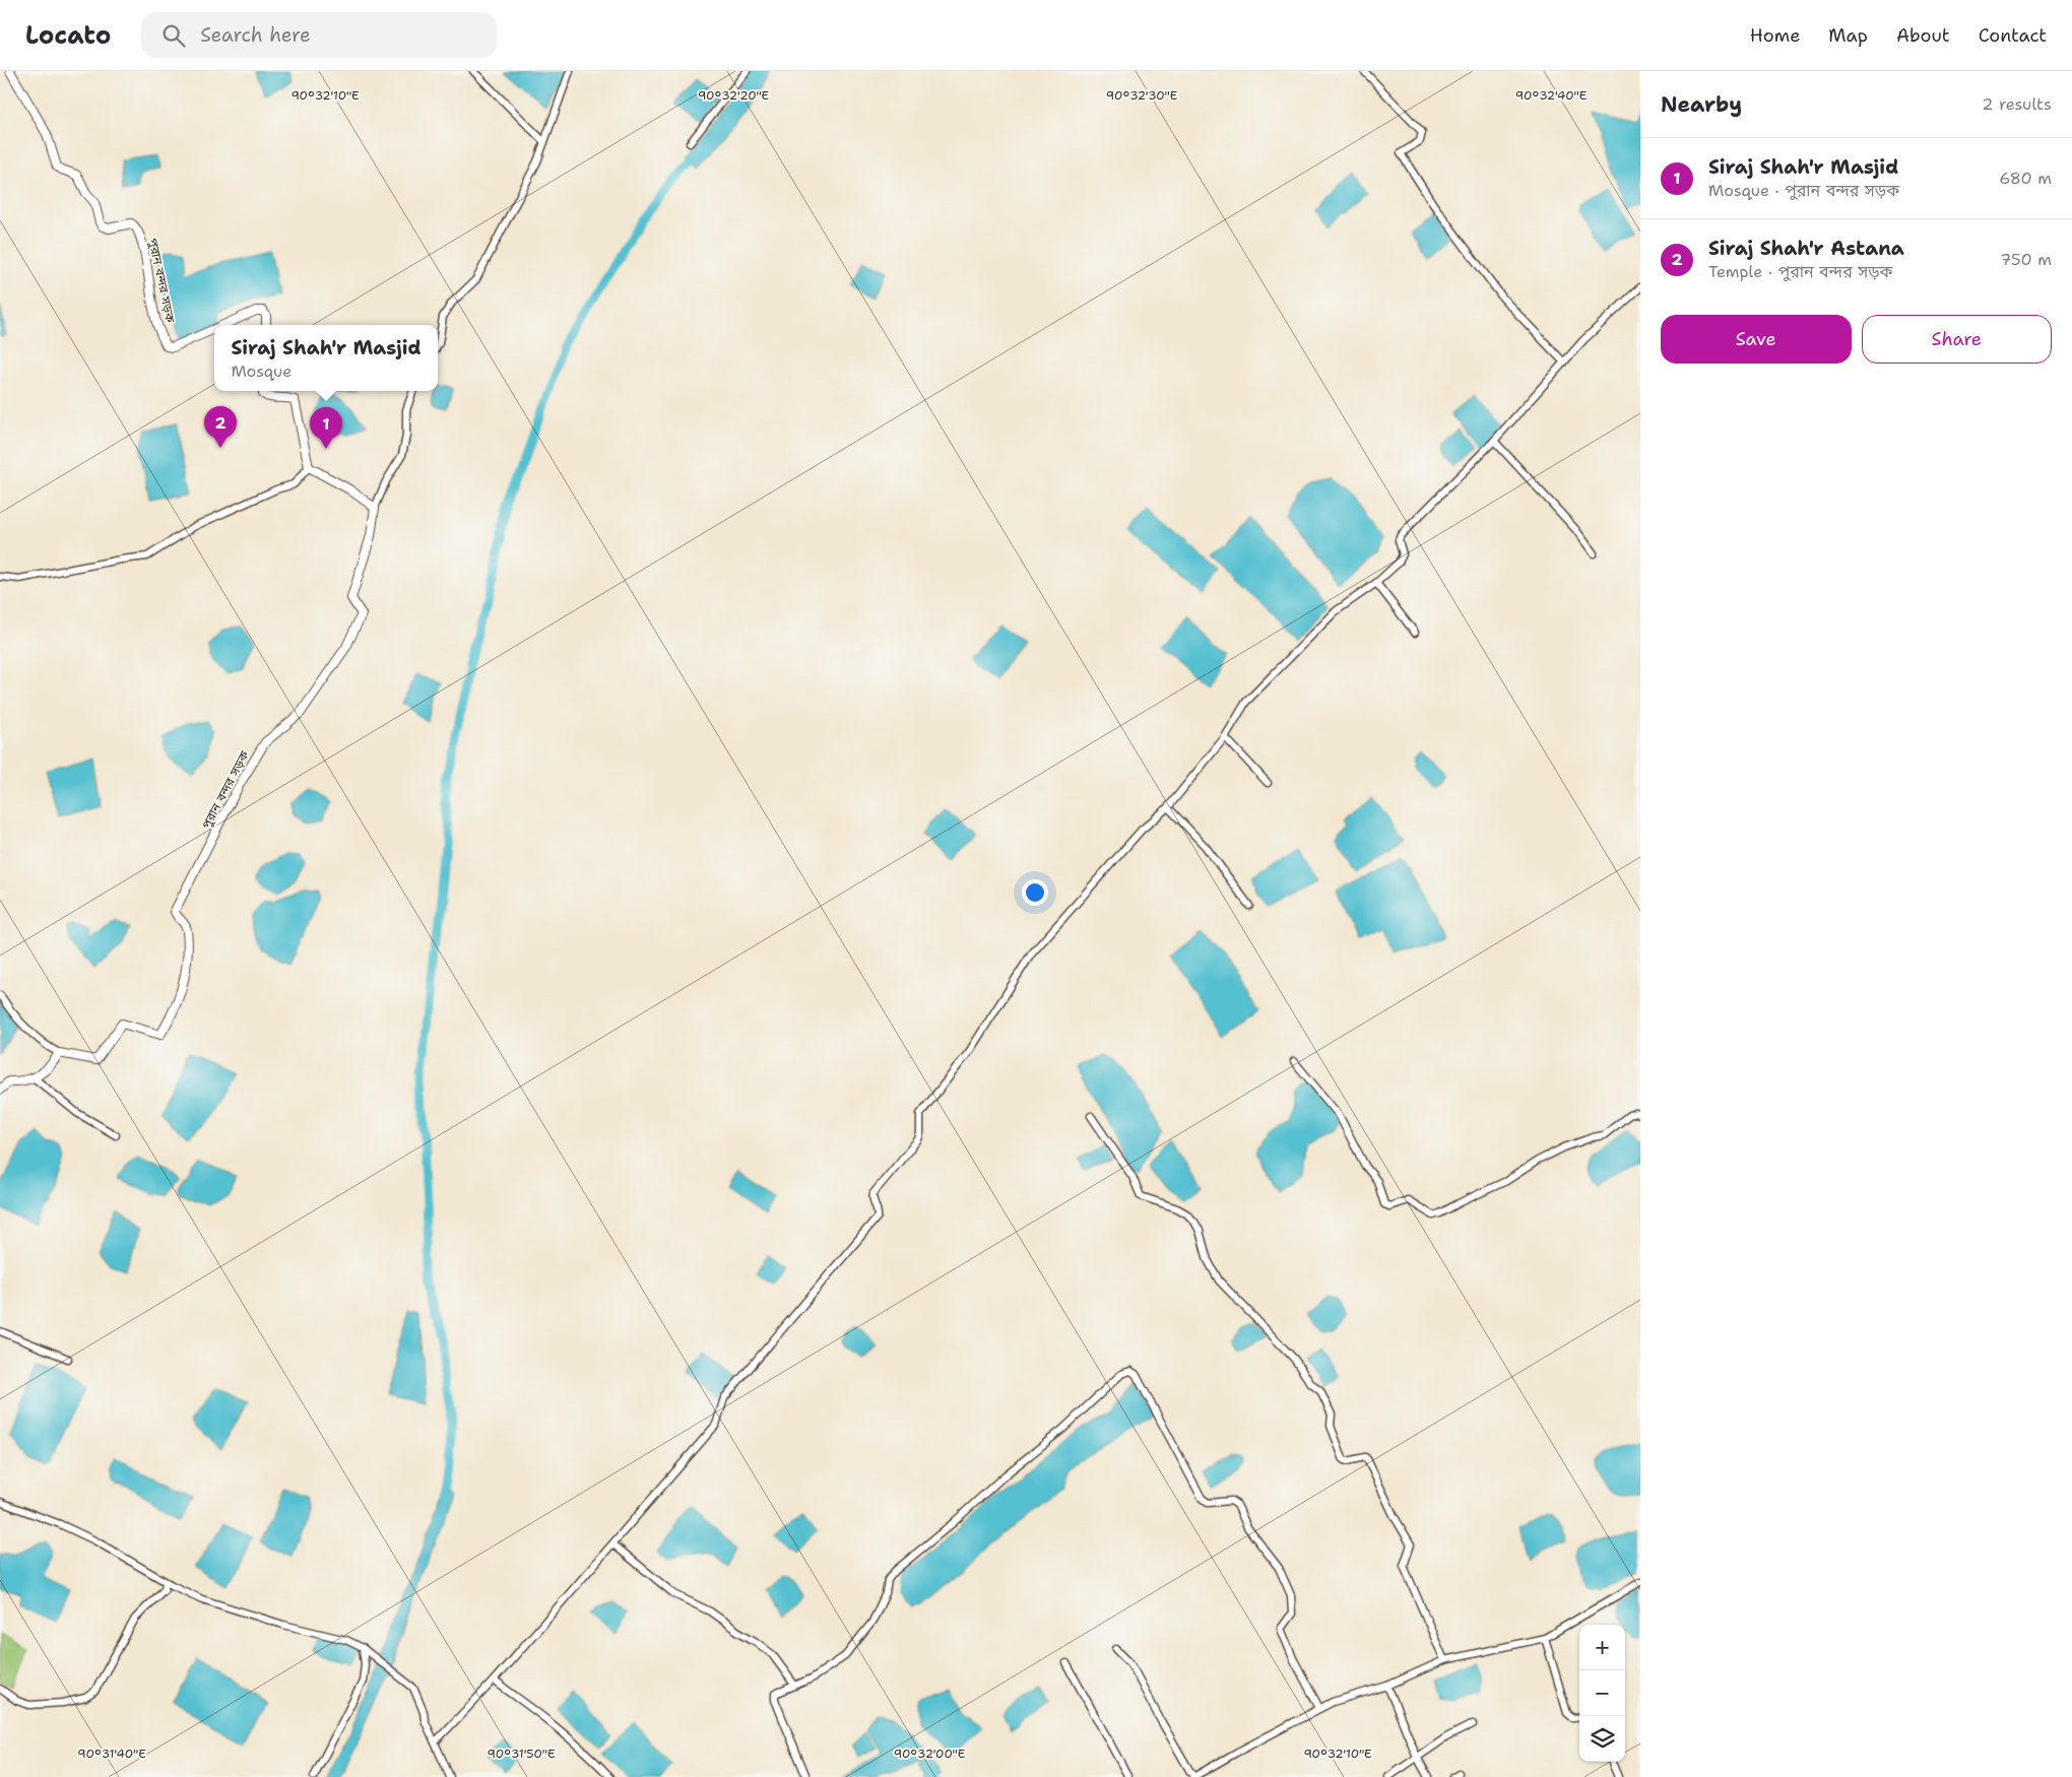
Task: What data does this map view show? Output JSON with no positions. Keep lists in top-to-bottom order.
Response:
{
  "streets": {
    "street": ["পুরান বন্দর সড়ক"]
  },
  "page": {
    "header": "Locato",
    "search": "Search here",
    "nav": [
      "Home",
      "Map",
      "About",
      "Contact"
    ],
    "heading": ["Nearby", "2 results"],
    "list": [
      {
        "mark": "1",
        "name": "Siraj Shah'r Masjid",
        "note": "Mosque · পুরান বন্দর সড়ক",
        "value": "680 m"
      },
      {
        "mark": "2",
        "name": "Siraj Shah'r Astana",
        "note": "Temple · পুরান বন্দর সড়ক",
        "value": "750 m"
      }
    ],
    "buttons": ["Save", "Share"],
    "popup": ["Siraj Shah'r Masjid", "Mosque"],
    "pins": ["2", "1"],
    "map_buttons": ["+", "−"]
  },
  "coordinates": [
    "90°32'20\"E",
    "90°32'10\"E",
    "90°32'30\"E",
    "90°32'40\"E",
    "90°31'40\"E",
    "90°31'50\"E",
    "90°32'00\"E"
  ]
}
